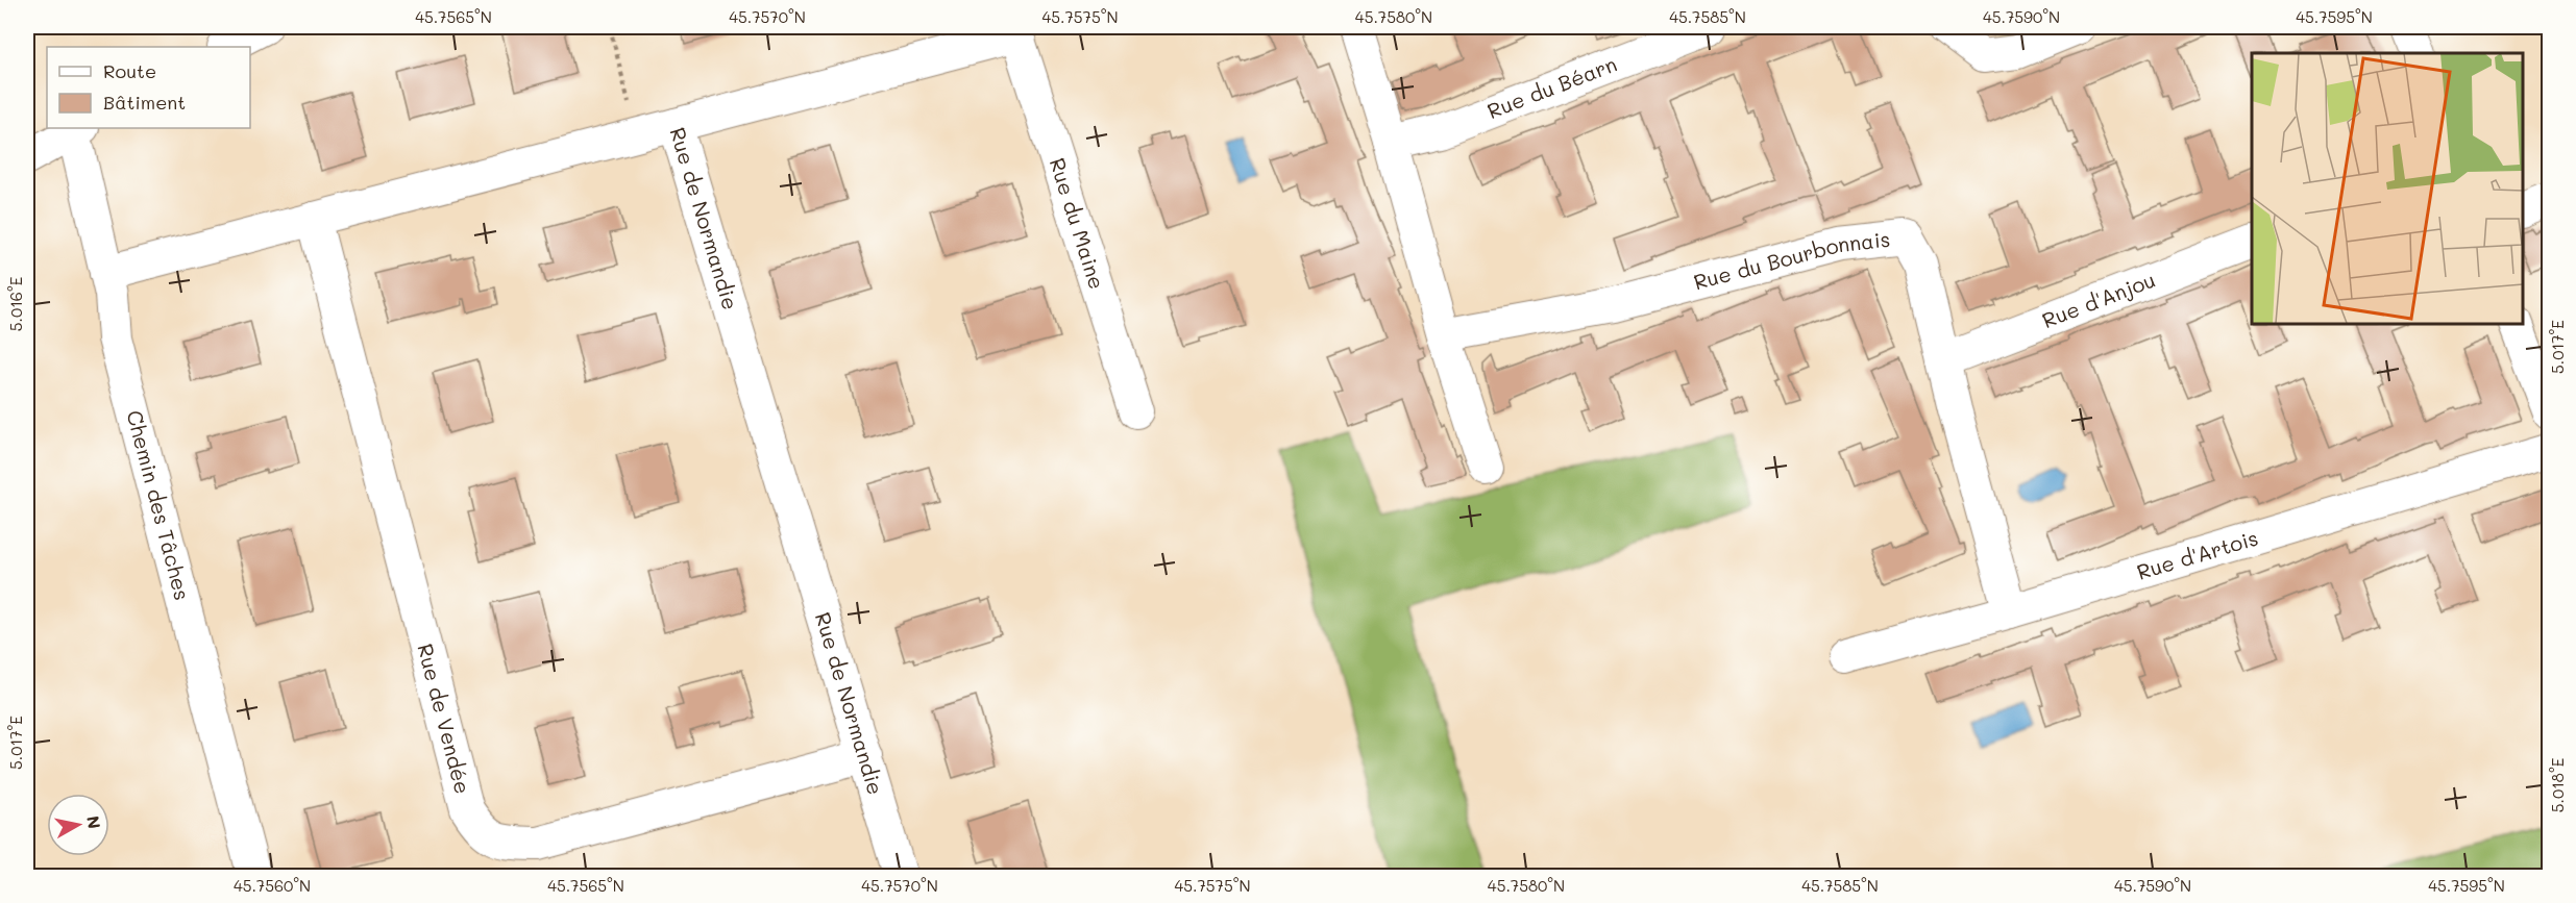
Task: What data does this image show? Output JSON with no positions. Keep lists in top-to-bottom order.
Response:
{
  "streets": {
    "street": [
      "Rue du Béarn",
      "Rue de Normandie",
      "Rue du Maine",
      "Rue du Bourbonnais",
      "Rue d'Anjou",
      "Chemin des Tâches",
      "Rue d'Artois",
      "Rue de Vendée"
    ]
  },
  "crossings": [
    ["Rue de Normandie", "Rue du Maine"],
    ["Rue de Normandie", "Chemin des Tâches"],
    ["Rue de Normandie", "Rue de Vendée"],
    ["Rue du Bourbonnais", "Rue d'Anjou"],
    ["Rue du Bourbonnais", "Rue d'Artois"]
  ],
  "legend": ["Route", "Bâtiment"],
  "north": "right",
  "coordinates": [
    "45.7565°N",
    "45.7570°N",
    "45.7575°N",
    "45.7580°N",
    "45.7585°N",
    "45.7590°N",
    "45.7595°N",
    "5.016°E",
    "5.017°E",
    "5.018°E",
    "45.7560°N"
  ]
}
